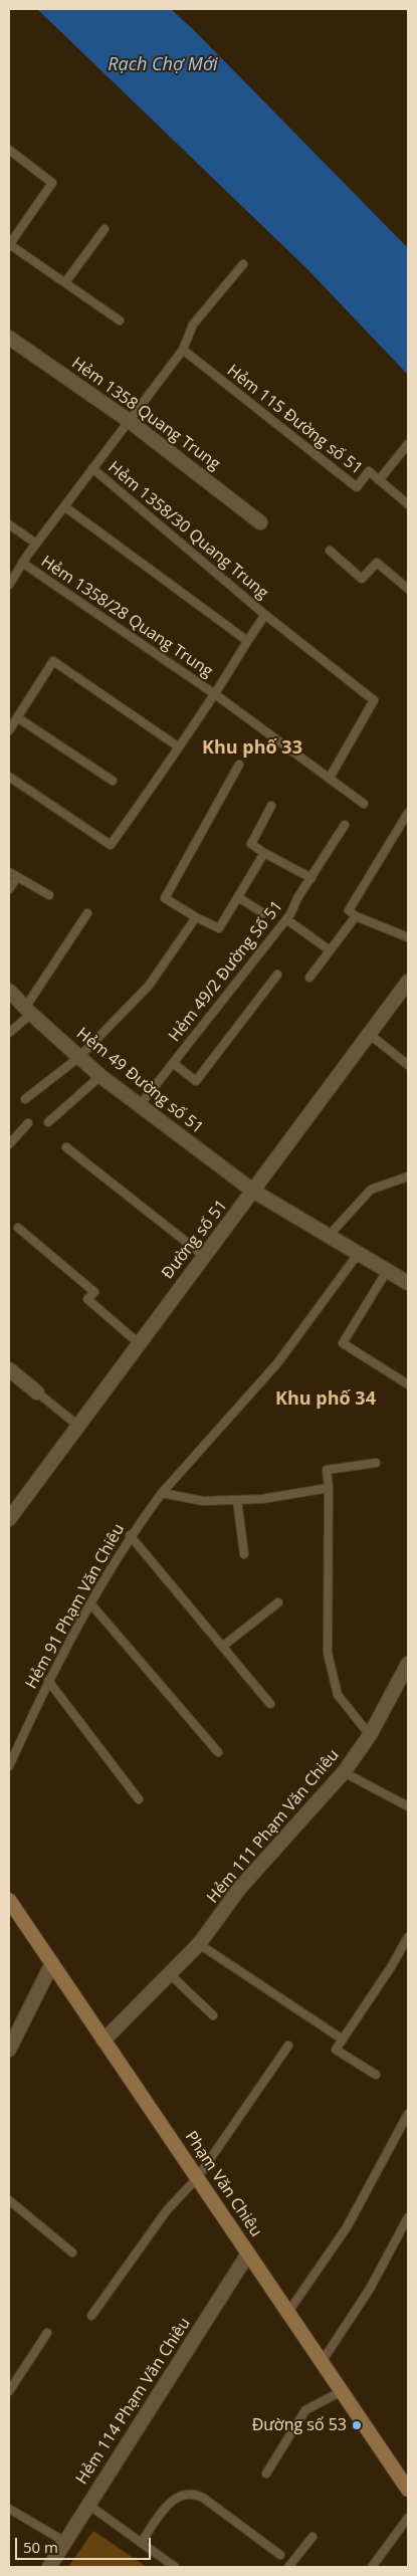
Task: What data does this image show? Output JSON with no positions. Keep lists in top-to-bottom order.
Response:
{
  "streets": {
    "main road": ["Phạm Văn Chiêu"],
    "street": [
      "Hẻm 1358 Quang Trung",
      "Hẻm 49 Đường số 51",
      "Đường số 51",
      "Hẻm 111 Phạm Văn Chiêu",
      "Hẻm 114 Phạm Văn Chiêu"
    ],
    "lane": [
      "Hẻm 115 Đường số 51",
      "Hẻm 1358/30 Quang Trung",
      "Hẻm 1358/28 Quang Trung",
      "Hẻm 49/2 Đường Số 51",
      "Hẻm 91 Phạm Văn Chiêu"
    ]
  },
  "crossings": [
    ["Hẻm 1358 Quang Trung", "Hẻm 1358/28 Quang Trung"],
    ["Hẻm 1358/30 Quang Trung", "Hẻm 1358/28 Quang Trung"],
    ["Hẻm 49/2 Đường Số 51", "Hẻm 49 Đường số 51"],
    ["Hẻm 49 Đường số 51", "Đường số 51"],
    ["Hẻm 49 Đường số 51", "Hẻm 91 Phạm Văn Chiêu"],
    ["Hẻm 111 Phạm Văn Chiêu", "Phạm Văn Chiêu"],
    ["Phạm Văn Chiêu", "Hẻm 114 Phạm Văn Chiêu"]
  ],
  "districts": ["Khu phố 33", "Khu phố 34"],
  "water": ["Rạch Chợ Mới"],
  "places": ["Đường số 53"],
  "scale_bar": "50 m"
}
